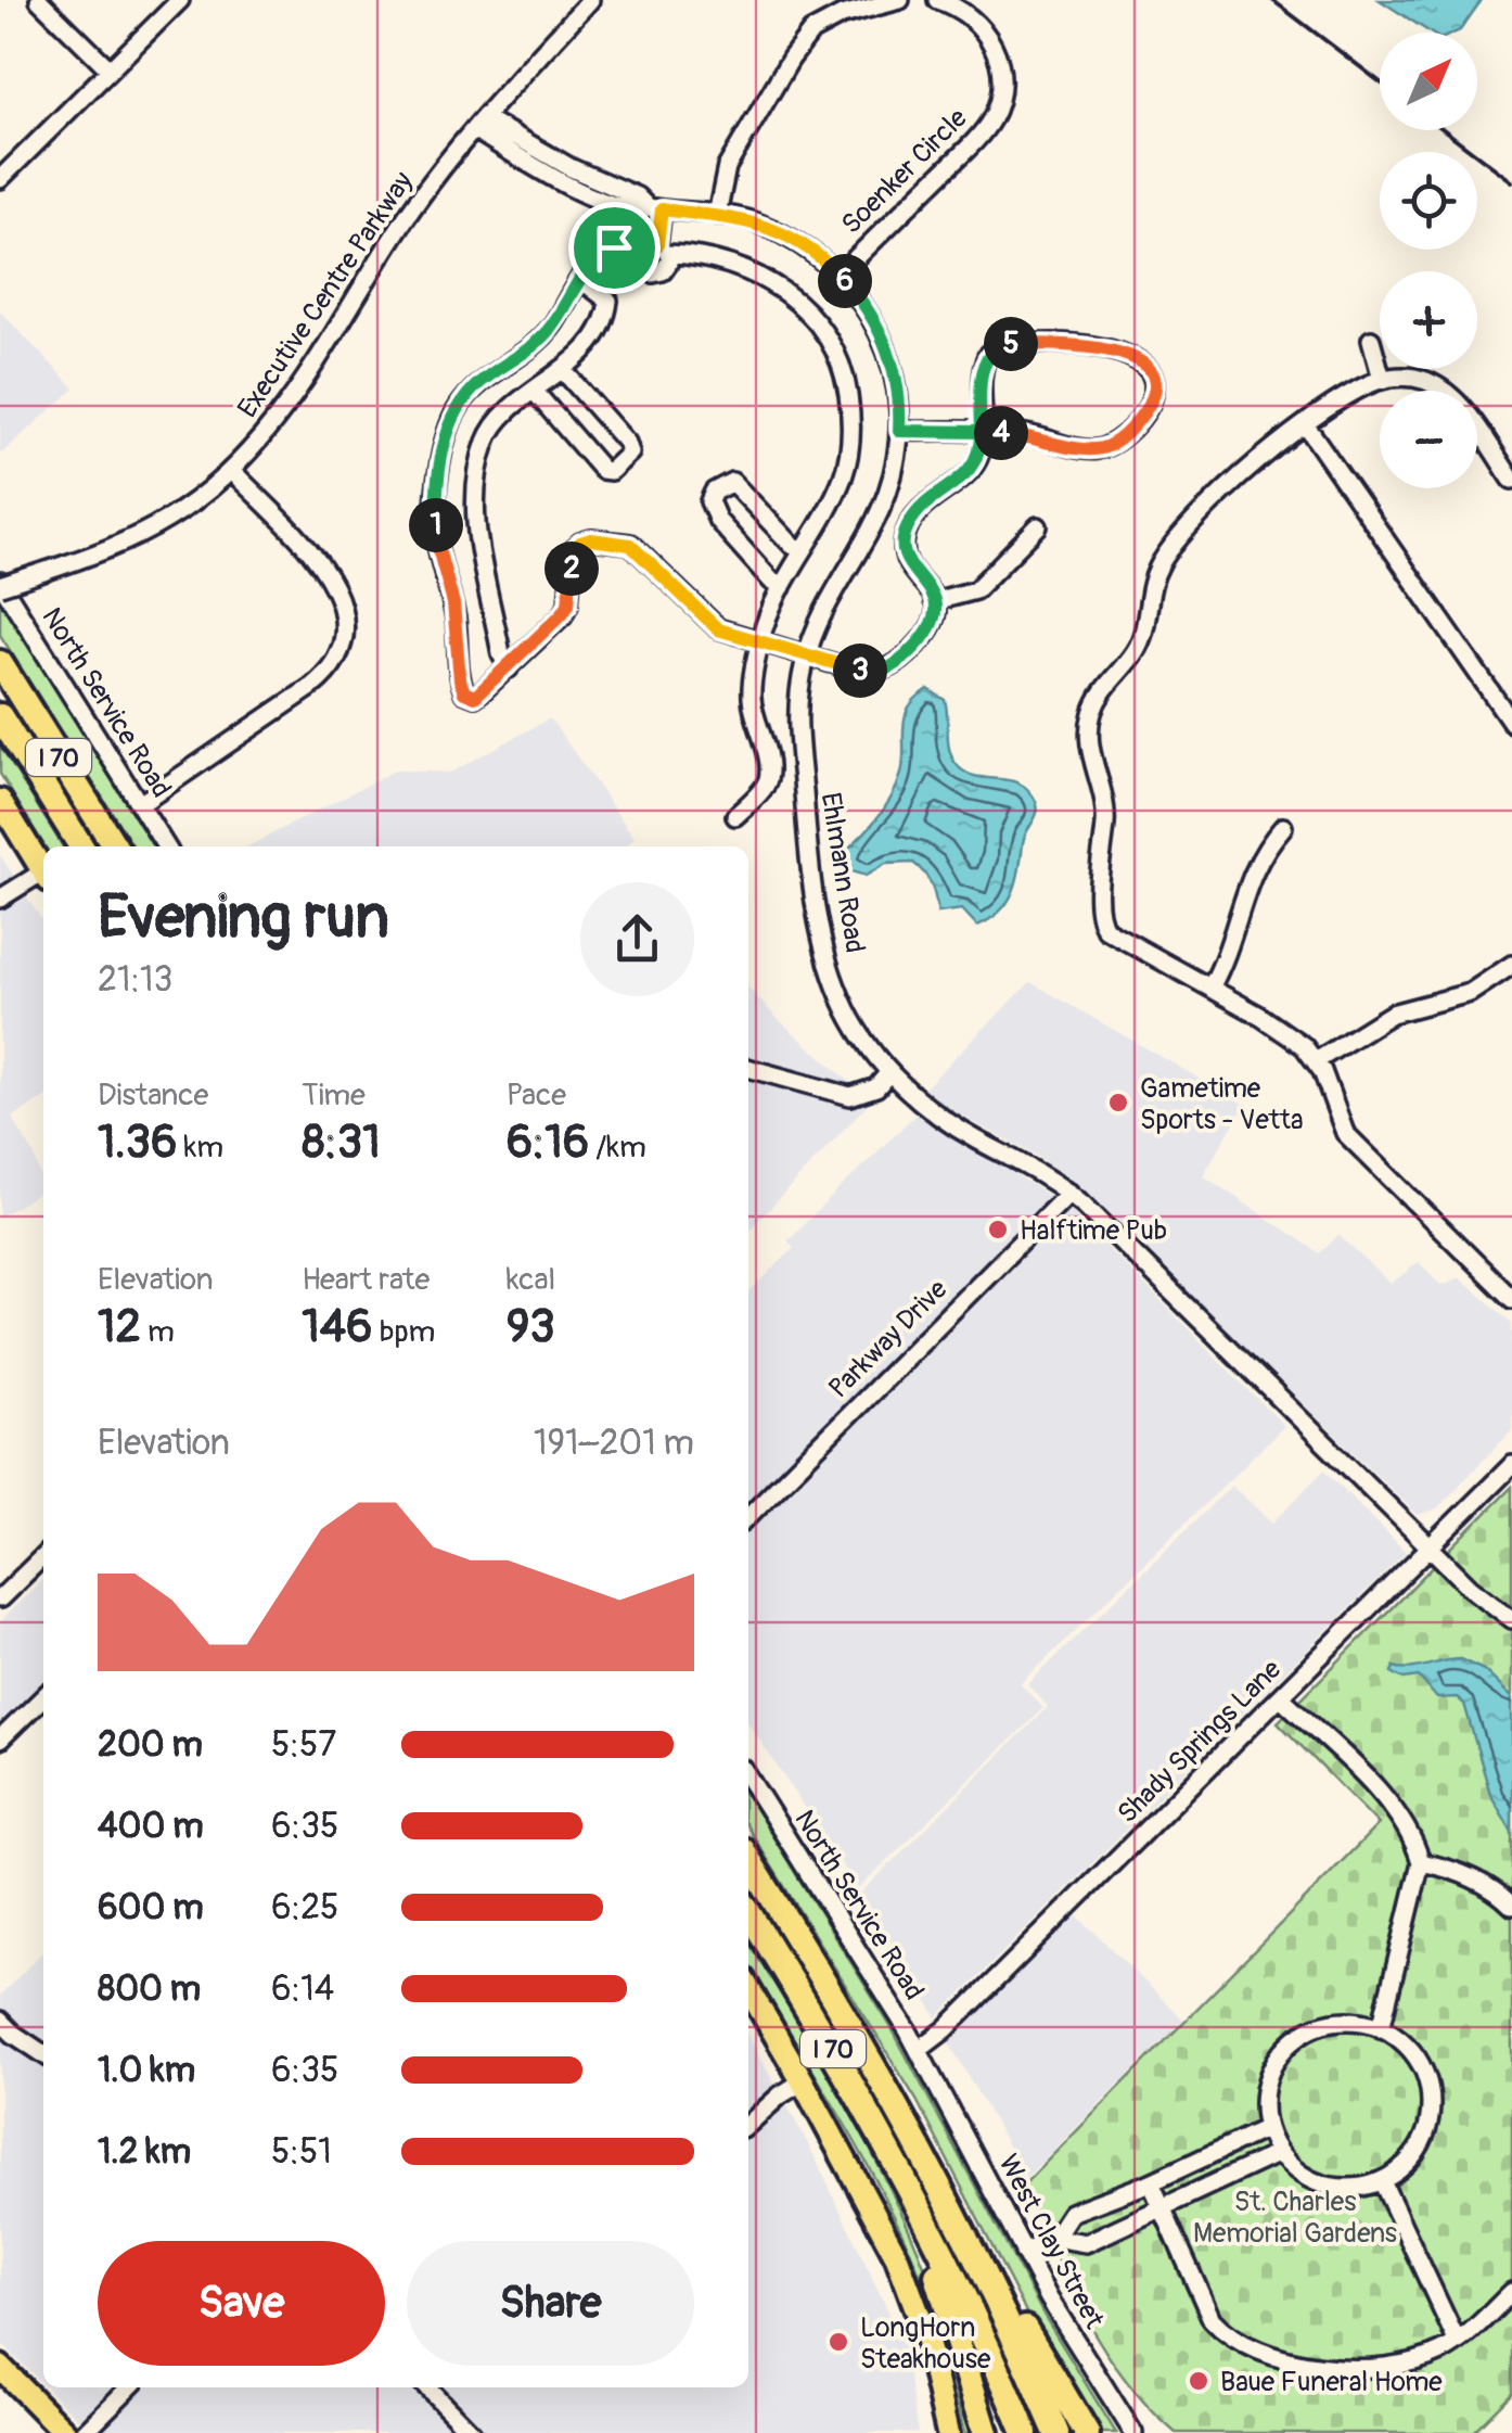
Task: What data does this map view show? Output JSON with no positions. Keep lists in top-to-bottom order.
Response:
{
  "streets": {
    "highway": ["I 70"],
    "street": [
      "Soenker Circle",
      "Executive Centre Parkway",
      "North Service Road",
      "Ehlmann Road",
      "Parkway Drive",
      "Shady Springs Lane",
      "West Clay Street"
    ]
  },
  "crossings": [
    ["Soenker Circle", "Ehlmann Road"],
    ["Executive Centre Parkway", "North Service Road"],
    ["Executive Centre Parkway", "Ehlmann Road"],
    ["North Service Road", "Shady Springs Lane"],
    ["North Service Road", "West Clay Street"],
    ["Ehlmann Road", "Parkway Drive"],
    ["Ehlmann Road", "Shady Springs Lane"]
  ],
  "parks": ["St. Charles Memorial Gardens"],
  "places": [
    "Gametime Sports - Vetta",
    "Halftime Pub",
    "LongHorn Steakhouse",
    "Baue Funeral Home"
  ],
  "north": "top right",
  "page": {
    "map_buttons": ["+", "−"],
    "pins": [
      "6",
      "5",
      "4",
      "1",
      "2",
      "3"
    ],
    "heading": ["Evening run", "21:13"],
    "stats": [
      ["Distance", "1.36 km"],
      ["Time", "8:31"],
      ["Pace", "6:16 /km"],
      ["Elevation", "12 m"],
      ["Heart rate", "146 bpm"],
      ["kcal", "93"]
    ],
    "chart": ["Elevation", "191–201 m"],
    "list": [
      {
        "name": "200 m",
        "note": "5:57"
      },
      {
        "name": "400 m",
        "note": "6:35"
      },
      {
        "name": "600 m",
        "note": "6:25"
      },
      {
        "name": "800 m",
        "note": "6:14"
      },
      {
        "name": "1.0 km",
        "note": "6:35"
      },
      {
        "name": "1.2 km",
        "note": "5:51"
      }
    ],
    "buttons": ["Save", "Share"]
  }
}
